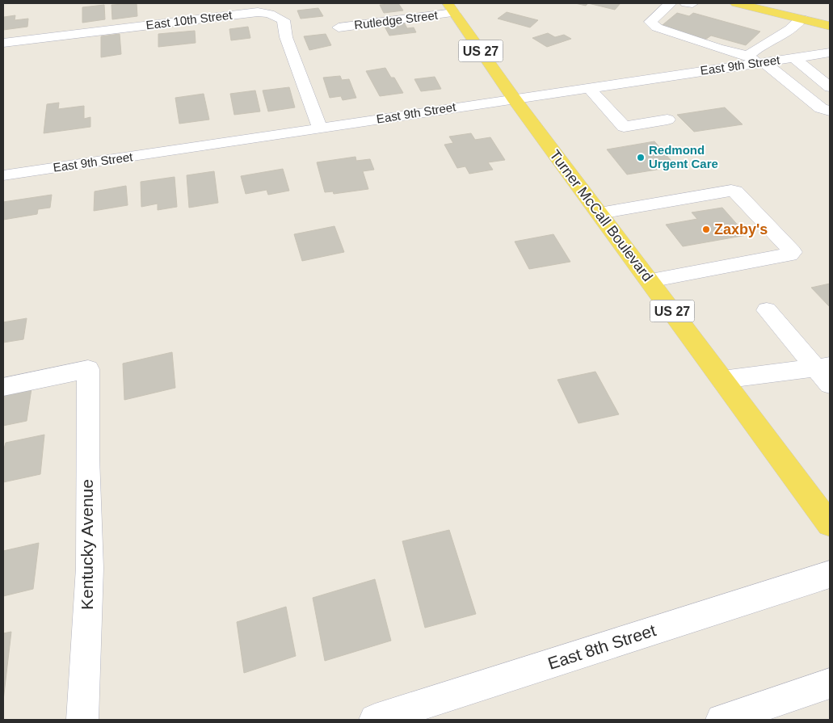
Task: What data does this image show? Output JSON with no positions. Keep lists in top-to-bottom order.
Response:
{
  "streets": {
    "main road": ["US 27", "Turner McCall Boulevard"],
    "street": [
      "East 10th Street",
      "Rutledge Street",
      "East 9th Street",
      "Kentucky Avenue",
      "East 8th Street"
    ]
  },
  "crossings": [
    ["East 10th Street", "East 9th Street"],
    ["Rutledge Street", "Turner McCall Boulevard"],
    ["East 9th Street", "Turner McCall Boulevard"]
  ],
  "places": ["Redmond Urgent Care", "Zaxby's"]
}
